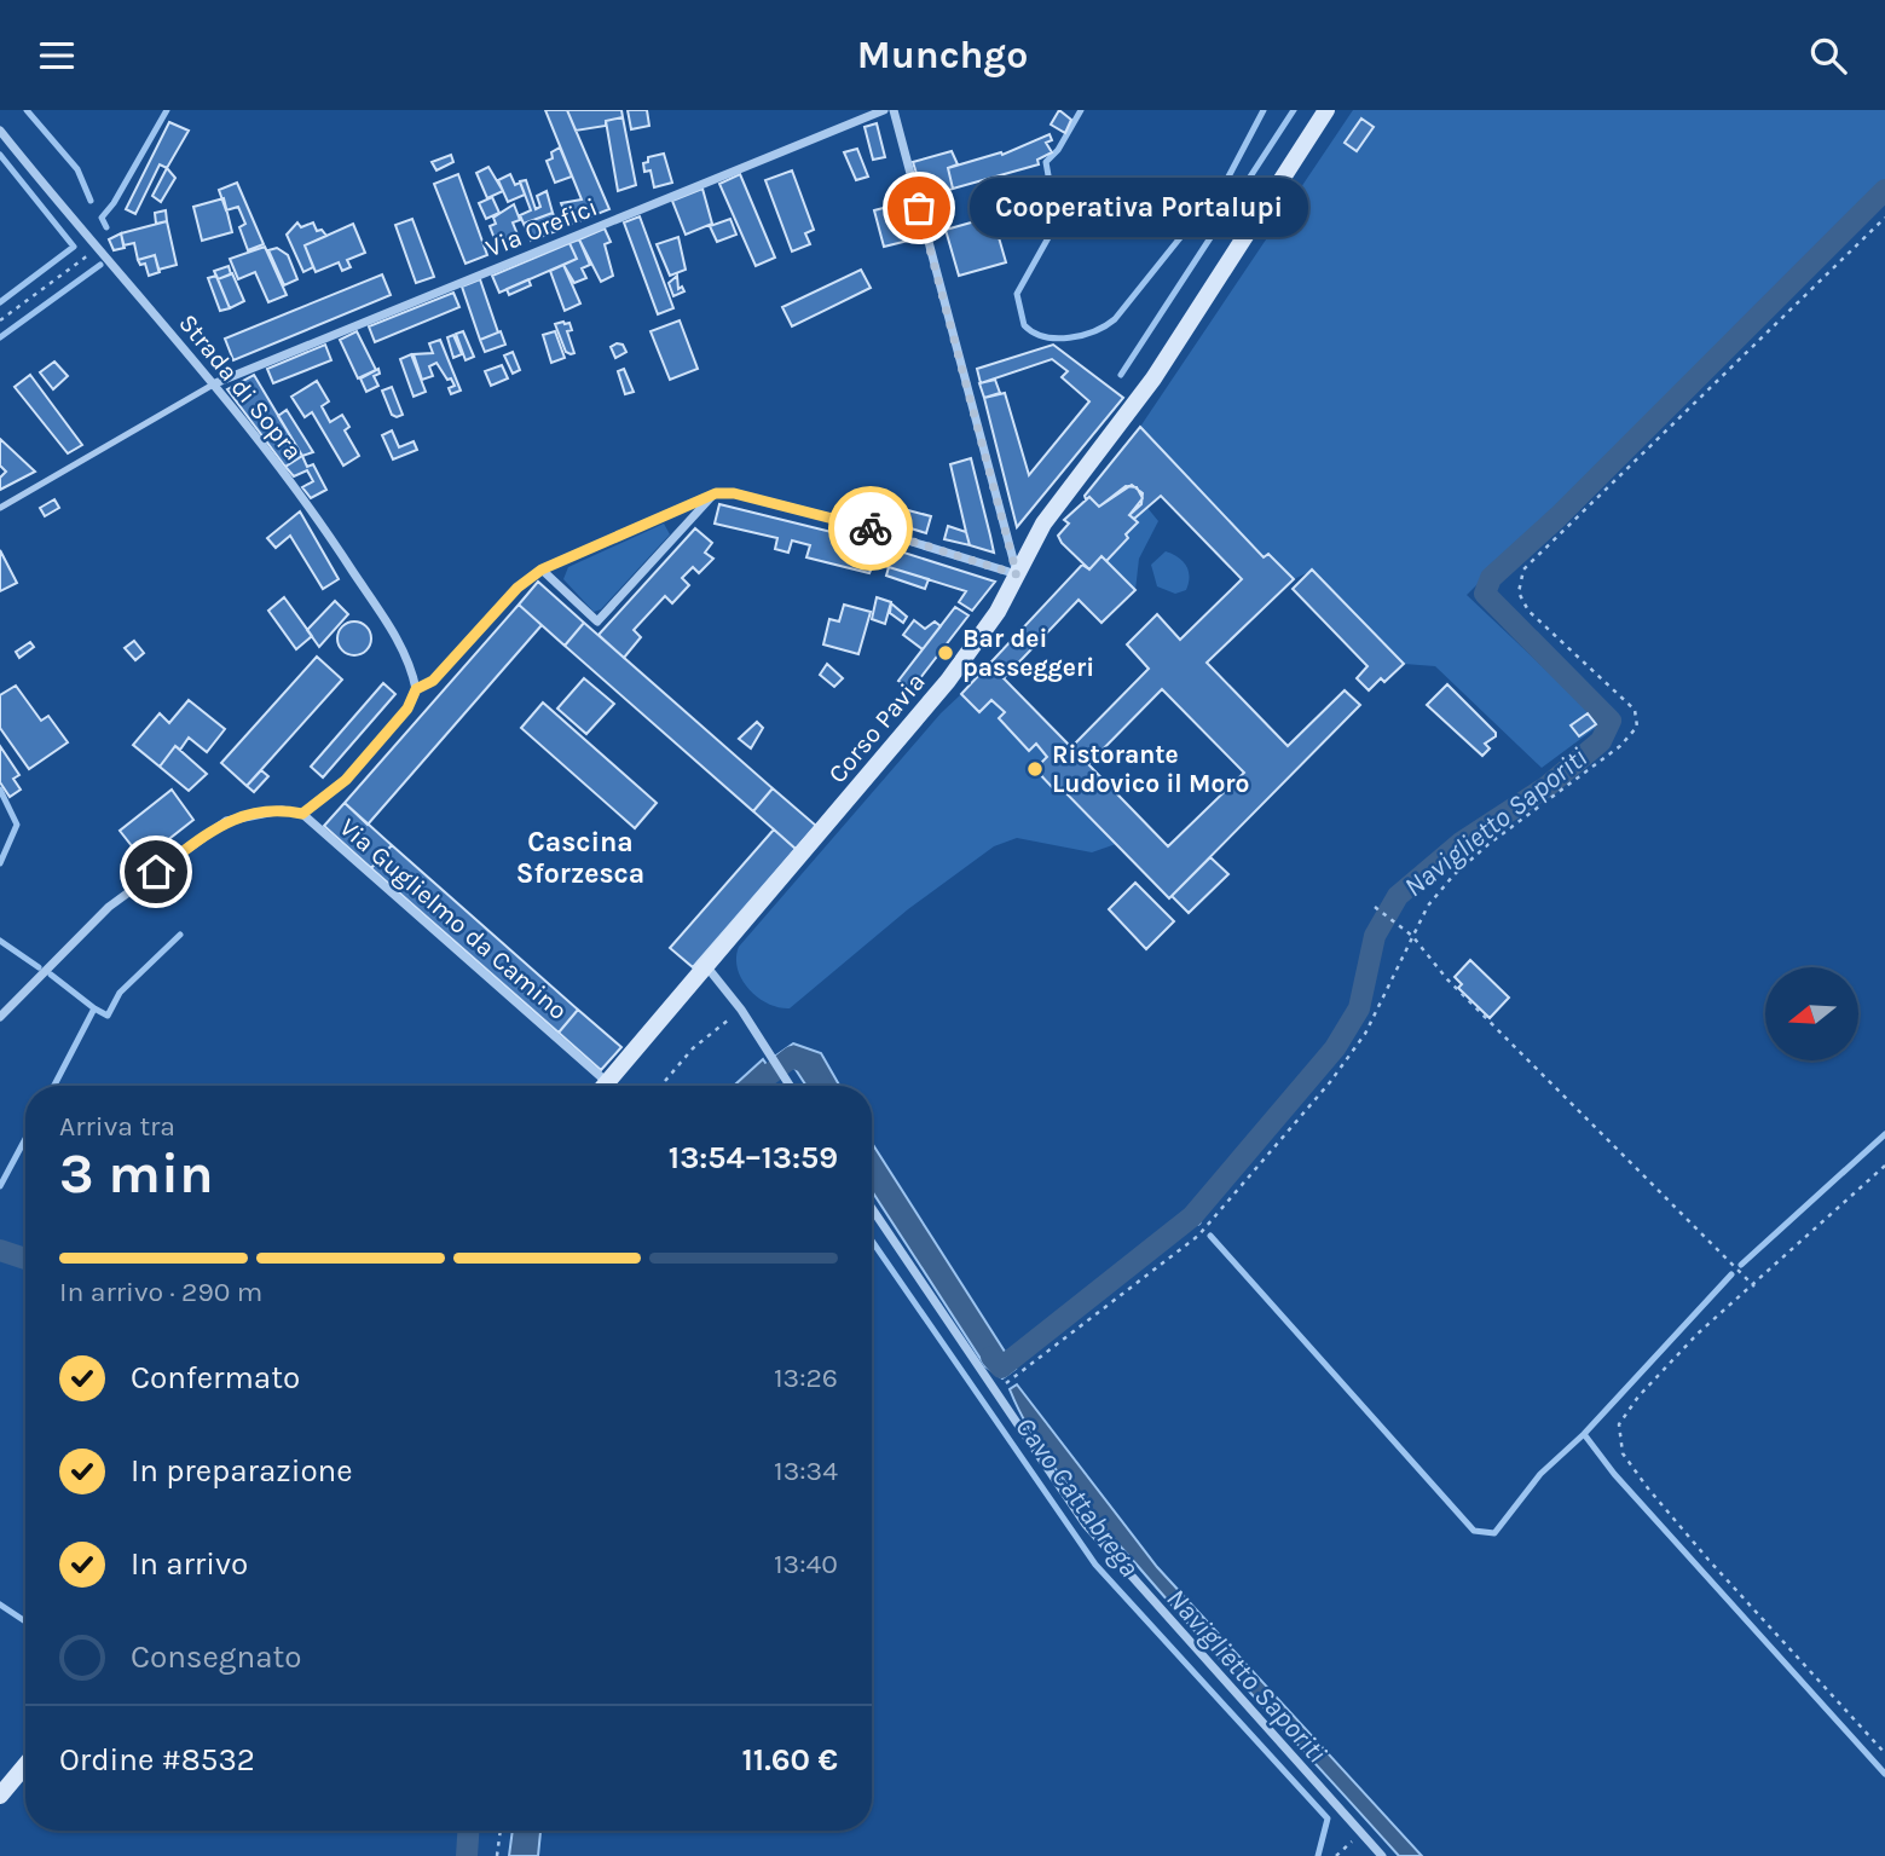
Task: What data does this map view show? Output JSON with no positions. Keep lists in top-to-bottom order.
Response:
{
  "streets": {
    "main road": ["Corso Pavia"],
    "street": ["Via Orefici", "Strada di Sopra", "Via Guglielmo da Camino"]
  },
  "crossings": [
    ["Via Orefici", "Strada di Sopra"],
    ["Strada di Sopra", "Via Guglielmo da Camino"]
  ],
  "districts": ["Cascina Sforzesca"],
  "water": ["Naviglietto Saporiti", "Cavo Cattabrega"],
  "places": ["Cooperativa Portalupi", "Bar dei passeggeri", "Ristorante Ludovico il Moro"],
  "north": "left",
  "page": {
    "header": "Munchgo",
    "bubble": "Cooperativa Portalupi",
    "heading": ["3 min", "Arriva tra", "13:54–13:59"],
    "panel": ["Ordine #8532", "11.60 €"],
    "bar": "In arrivo · 290 m",
    "list": [
      ["Confermato", "13:26"],
      ["In preparazione", "13:34"],
      ["In arrivo", "13:40"],
      "Consegnato"
    ]
  }
}
